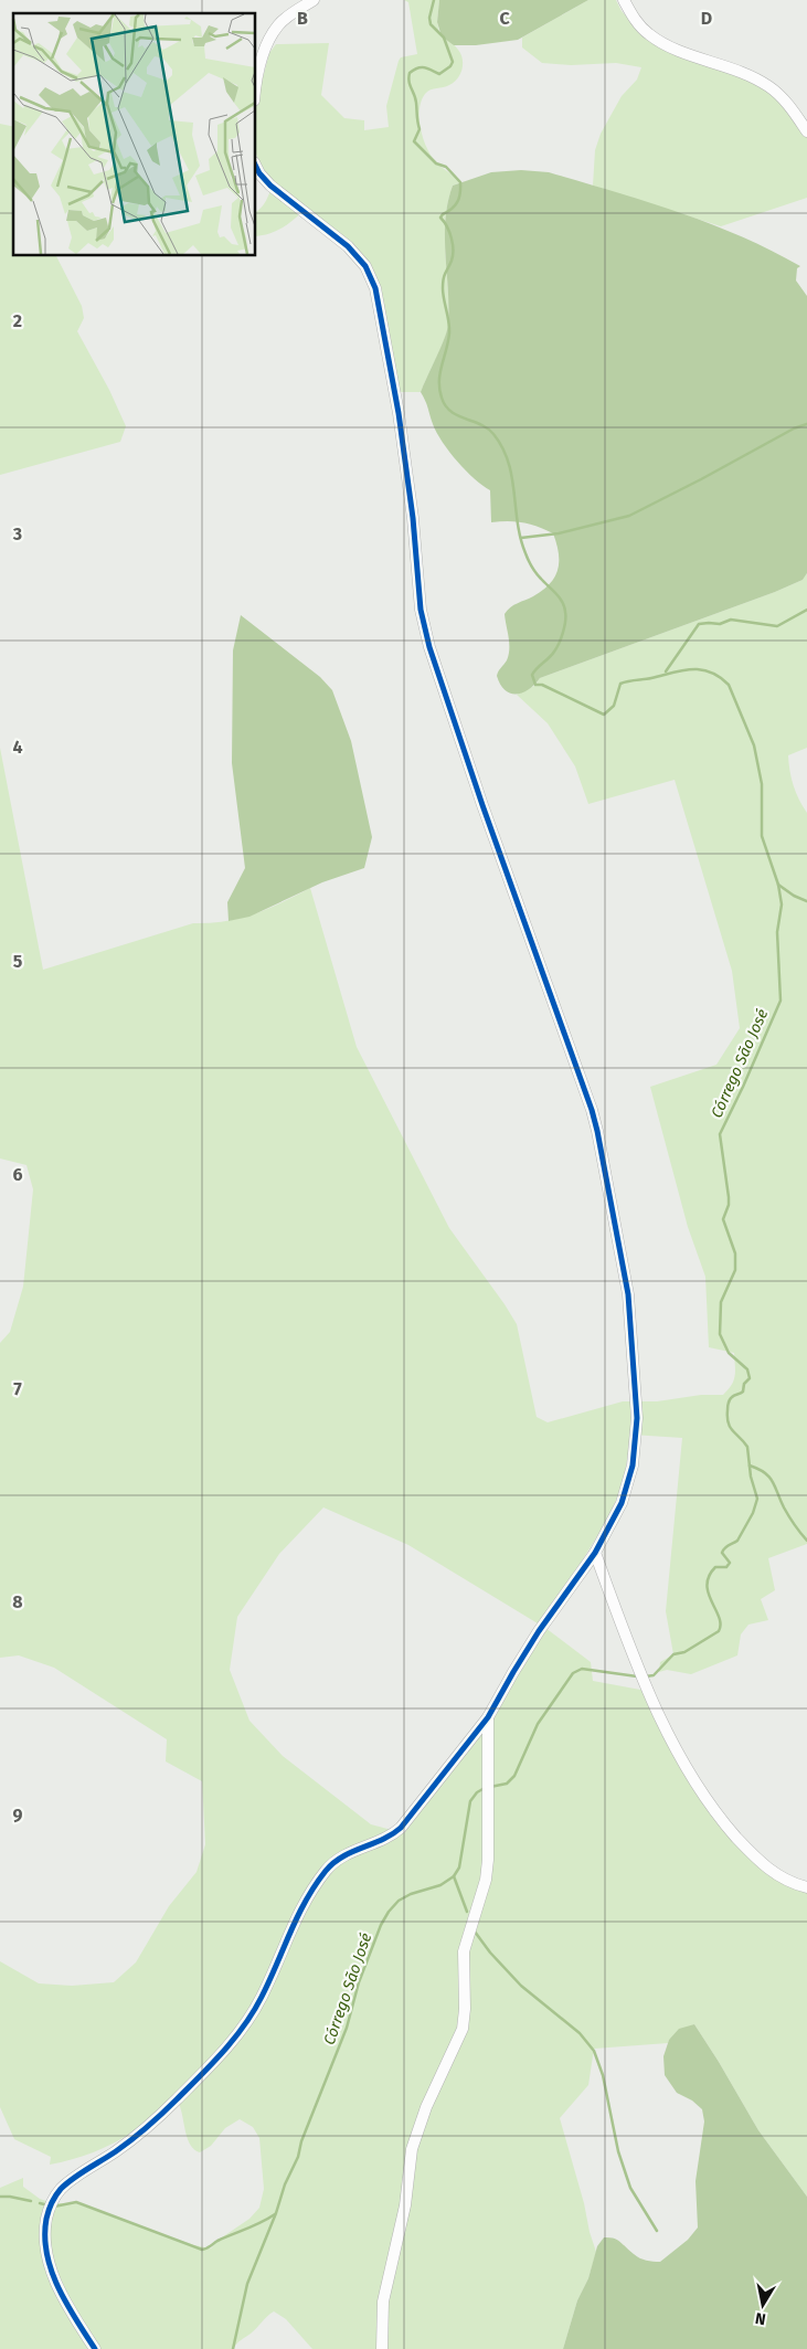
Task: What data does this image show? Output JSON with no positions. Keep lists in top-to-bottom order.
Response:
{
  "water": ["Córrego São José"],
  "north": "bottom",
  "grid": {
    "columns": ["B", "C", "D"],
    "rows": [
      "2",
      "3",
      "4",
      "5",
      "6",
      "7",
      "8",
      "9"
    ]
  }
}
